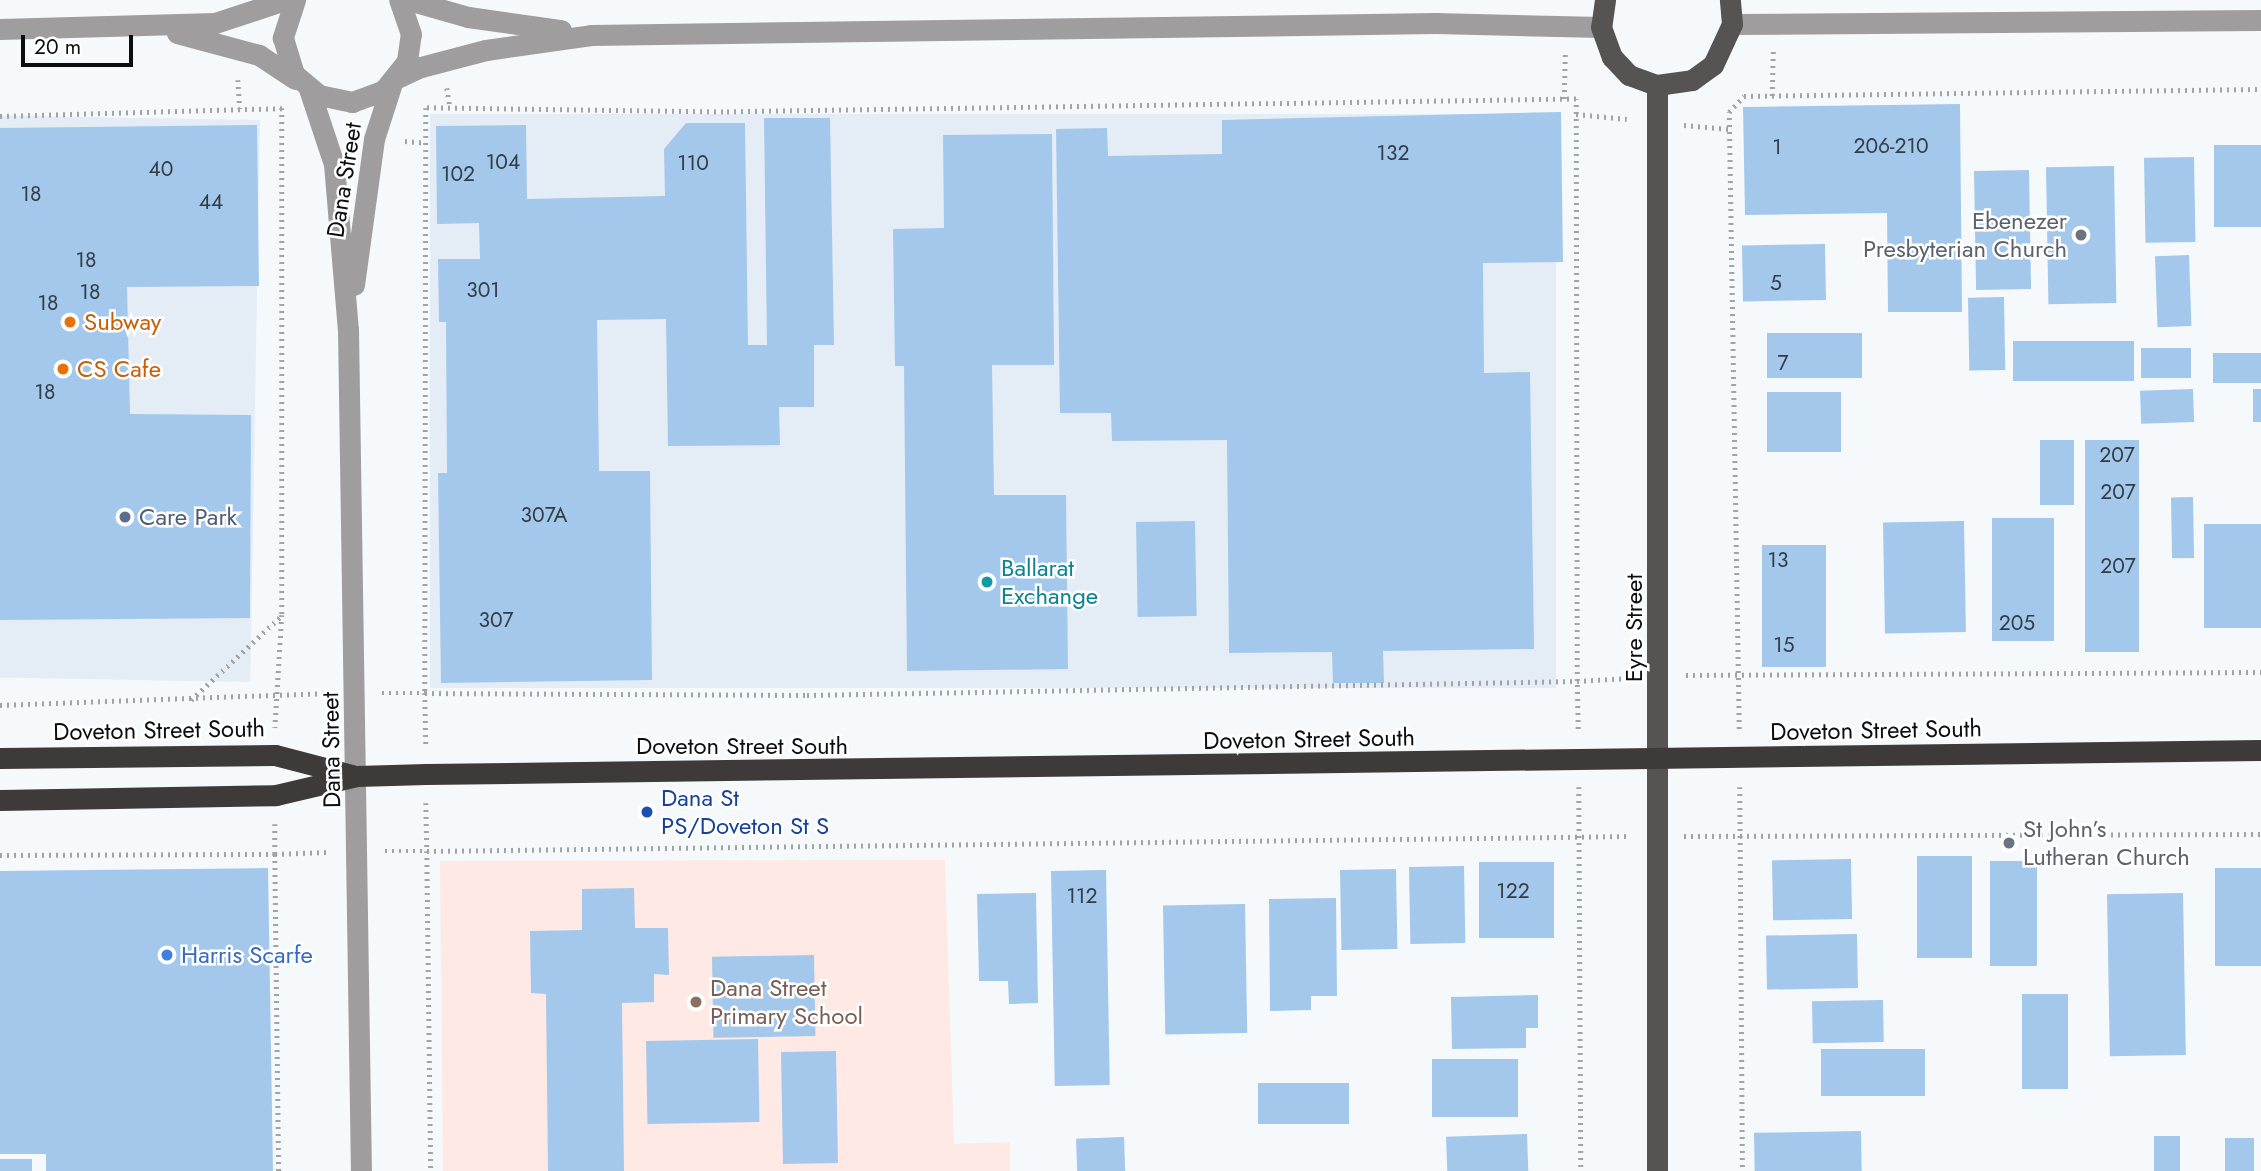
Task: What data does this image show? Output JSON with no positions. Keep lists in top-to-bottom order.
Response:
{
  "streets": {
    "highway": ["Doveton Street South"],
    "main road": ["Eyre Street"],
    "street": ["Dana Street"]
  },
  "crossings": [
    ["Dana Street", "Doveton Street South"],
    ["Eyre Street", "Doveton Street South"]
  ],
  "places": [
    "Ebenezer Presbyterian Church",
    "Subway",
    "CS Cafe",
    "Care Park",
    "Ballarat Exchange",
    "Dana St PS/Doveton St S",
    "St John’s Lutheran Church",
    "Harris Scarfe",
    "Dana Street Primary School"
  ],
  "house_numbers": [
    "206-210",
    "1",
    "132",
    "104",
    "110",
    "40",
    "102",
    "18",
    "44",
    "18",
    "5",
    "301",
    "18",
    "18",
    "7",
    "18",
    "207",
    "207",
    "307A",
    "13",
    "207",
    "307",
    "205",
    "15",
    "122",
    "112"
  ],
  "scale_bar": "20 m"
}
